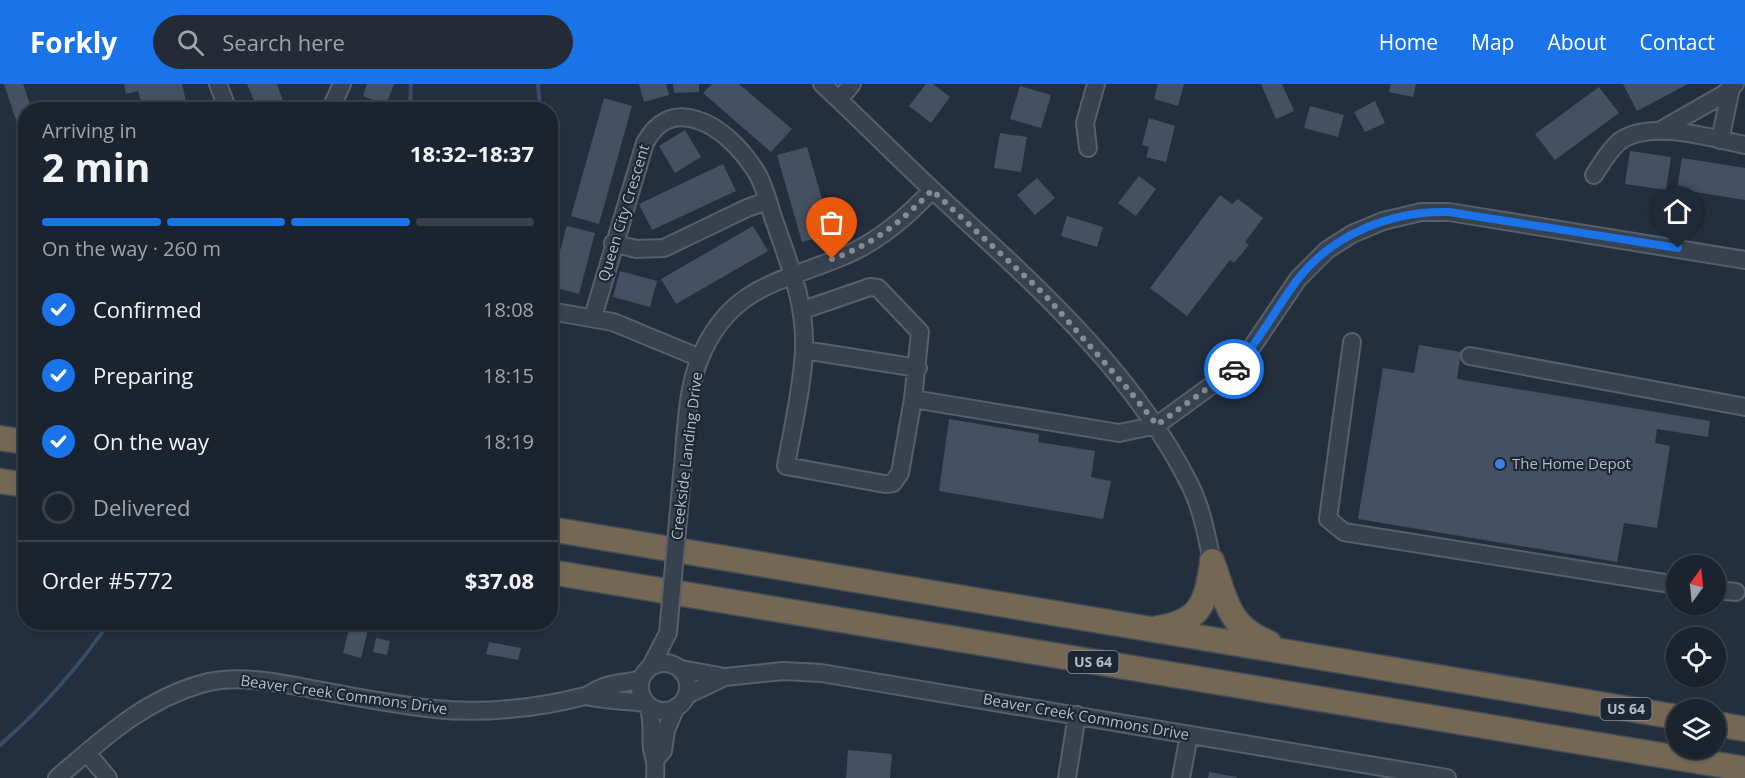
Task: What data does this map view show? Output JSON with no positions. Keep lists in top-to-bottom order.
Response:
{
  "streets": {
    "highway": ["US 64"],
    "street": ["Queen City Crescent", "Creekside Landing Drive", "Beaver Creek Commons Drive"]
  },
  "crossings": [
    ["Queen City Crescent", "Creekside Landing Drive"],
    ["Creekside Landing Drive", "Beaver Creek Commons Drive"]
  ],
  "places": ["The Home Depot"],
  "north": "top",
  "page": {
    "header": "Forkly",
    "search": "Search here",
    "nav": [
      "Home",
      "Map",
      "About",
      "Contact"
    ],
    "heading": ["2 min", "Arriving in", "18:32–18:37"],
    "panel": ["Order #5772", "$37.08"],
    "bar": "On the way · 260 m",
    "list": [
      ["Confirmed", "18:08"],
      ["Preparing", "18:15"],
      ["On the way", "18:19"],
      "Delivered"
    ]
  }
}
